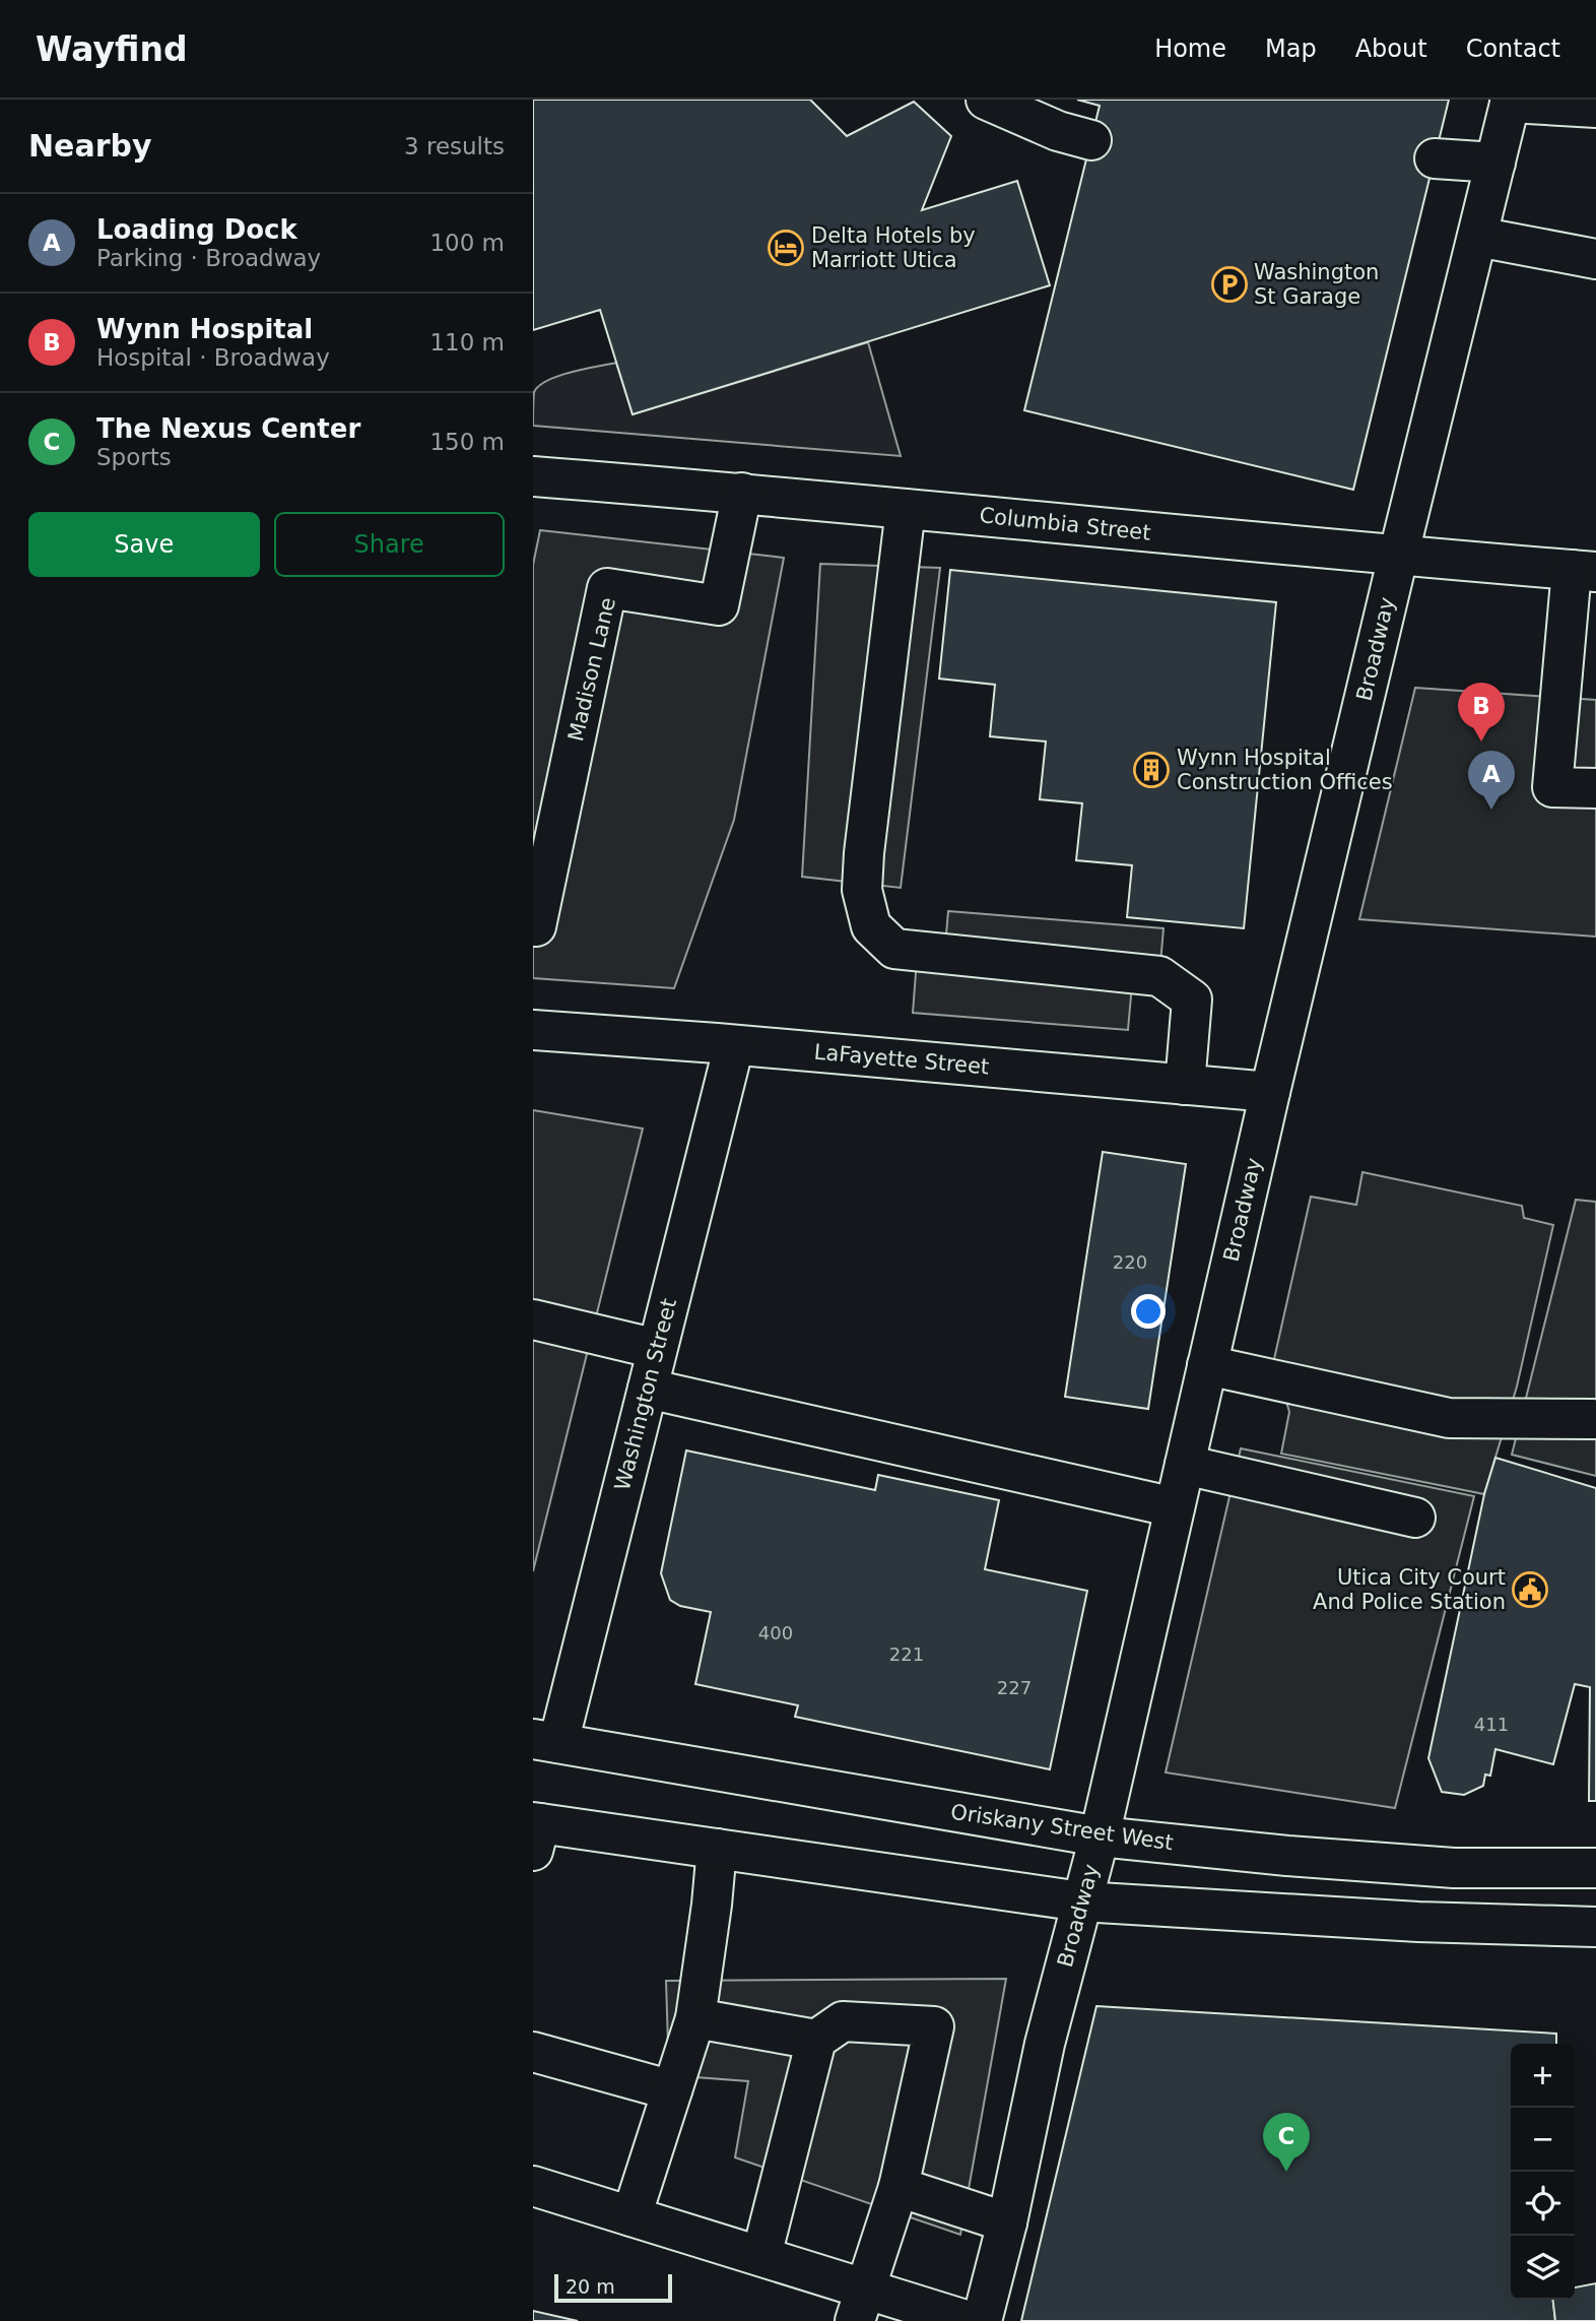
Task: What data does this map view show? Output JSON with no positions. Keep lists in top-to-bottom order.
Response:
{
  "streets": {
    "street": [
      "Columbia Street",
      "Broadway",
      "Madison Lane",
      "LaFayette Street",
      "Washington Street",
      "Oriskany Street West"
    ]
  },
  "crossings": [
    ["Columbia Street", "Broadway"],
    ["Columbia Street", "Madison Lane"],
    ["Broadway", "LaFayette Street"],
    ["Broadway", "Oriskany Street West"],
    ["LaFayette Street", "Washington Street"],
    ["Washington Street", "Oriskany Street West"]
  ],
  "places": {
    "hotel": ["Delta Hotels by Marriott Utica"],
    "parking": ["Washington St Garage"],
    "building": ["Wynn Hospital Construction Offices"],
    "public building": ["Utica City Court And Police Station"]
  },
  "house_numbers": [
    "220",
    "400",
    "221",
    "227",
    "411"
  ],
  "scale_bar": "20 m",
  "page": {
    "header": "Wayfind",
    "nav": [
      "Home",
      "Map",
      "About",
      "Contact"
    ],
    "heading": ["Nearby", "3 results"],
    "list": [
      {
        "mark": "A",
        "name": "Loading Dock",
        "note": "Parking · Broadway",
        "value": "100 m"
      },
      {
        "mark": "B",
        "name": "Wynn Hospital",
        "note": "Hospital · Broadway",
        "value": "110 m"
      },
      {
        "mark": "C",
        "name": "The Nexus Center",
        "note": "Sports",
        "value": "150 m"
      }
    ],
    "buttons": ["Save", "Share"],
    "pins": ["B", "A", "C"],
    "map_buttons": ["+", "−"],
    "scale": "20 m"
  }
}
